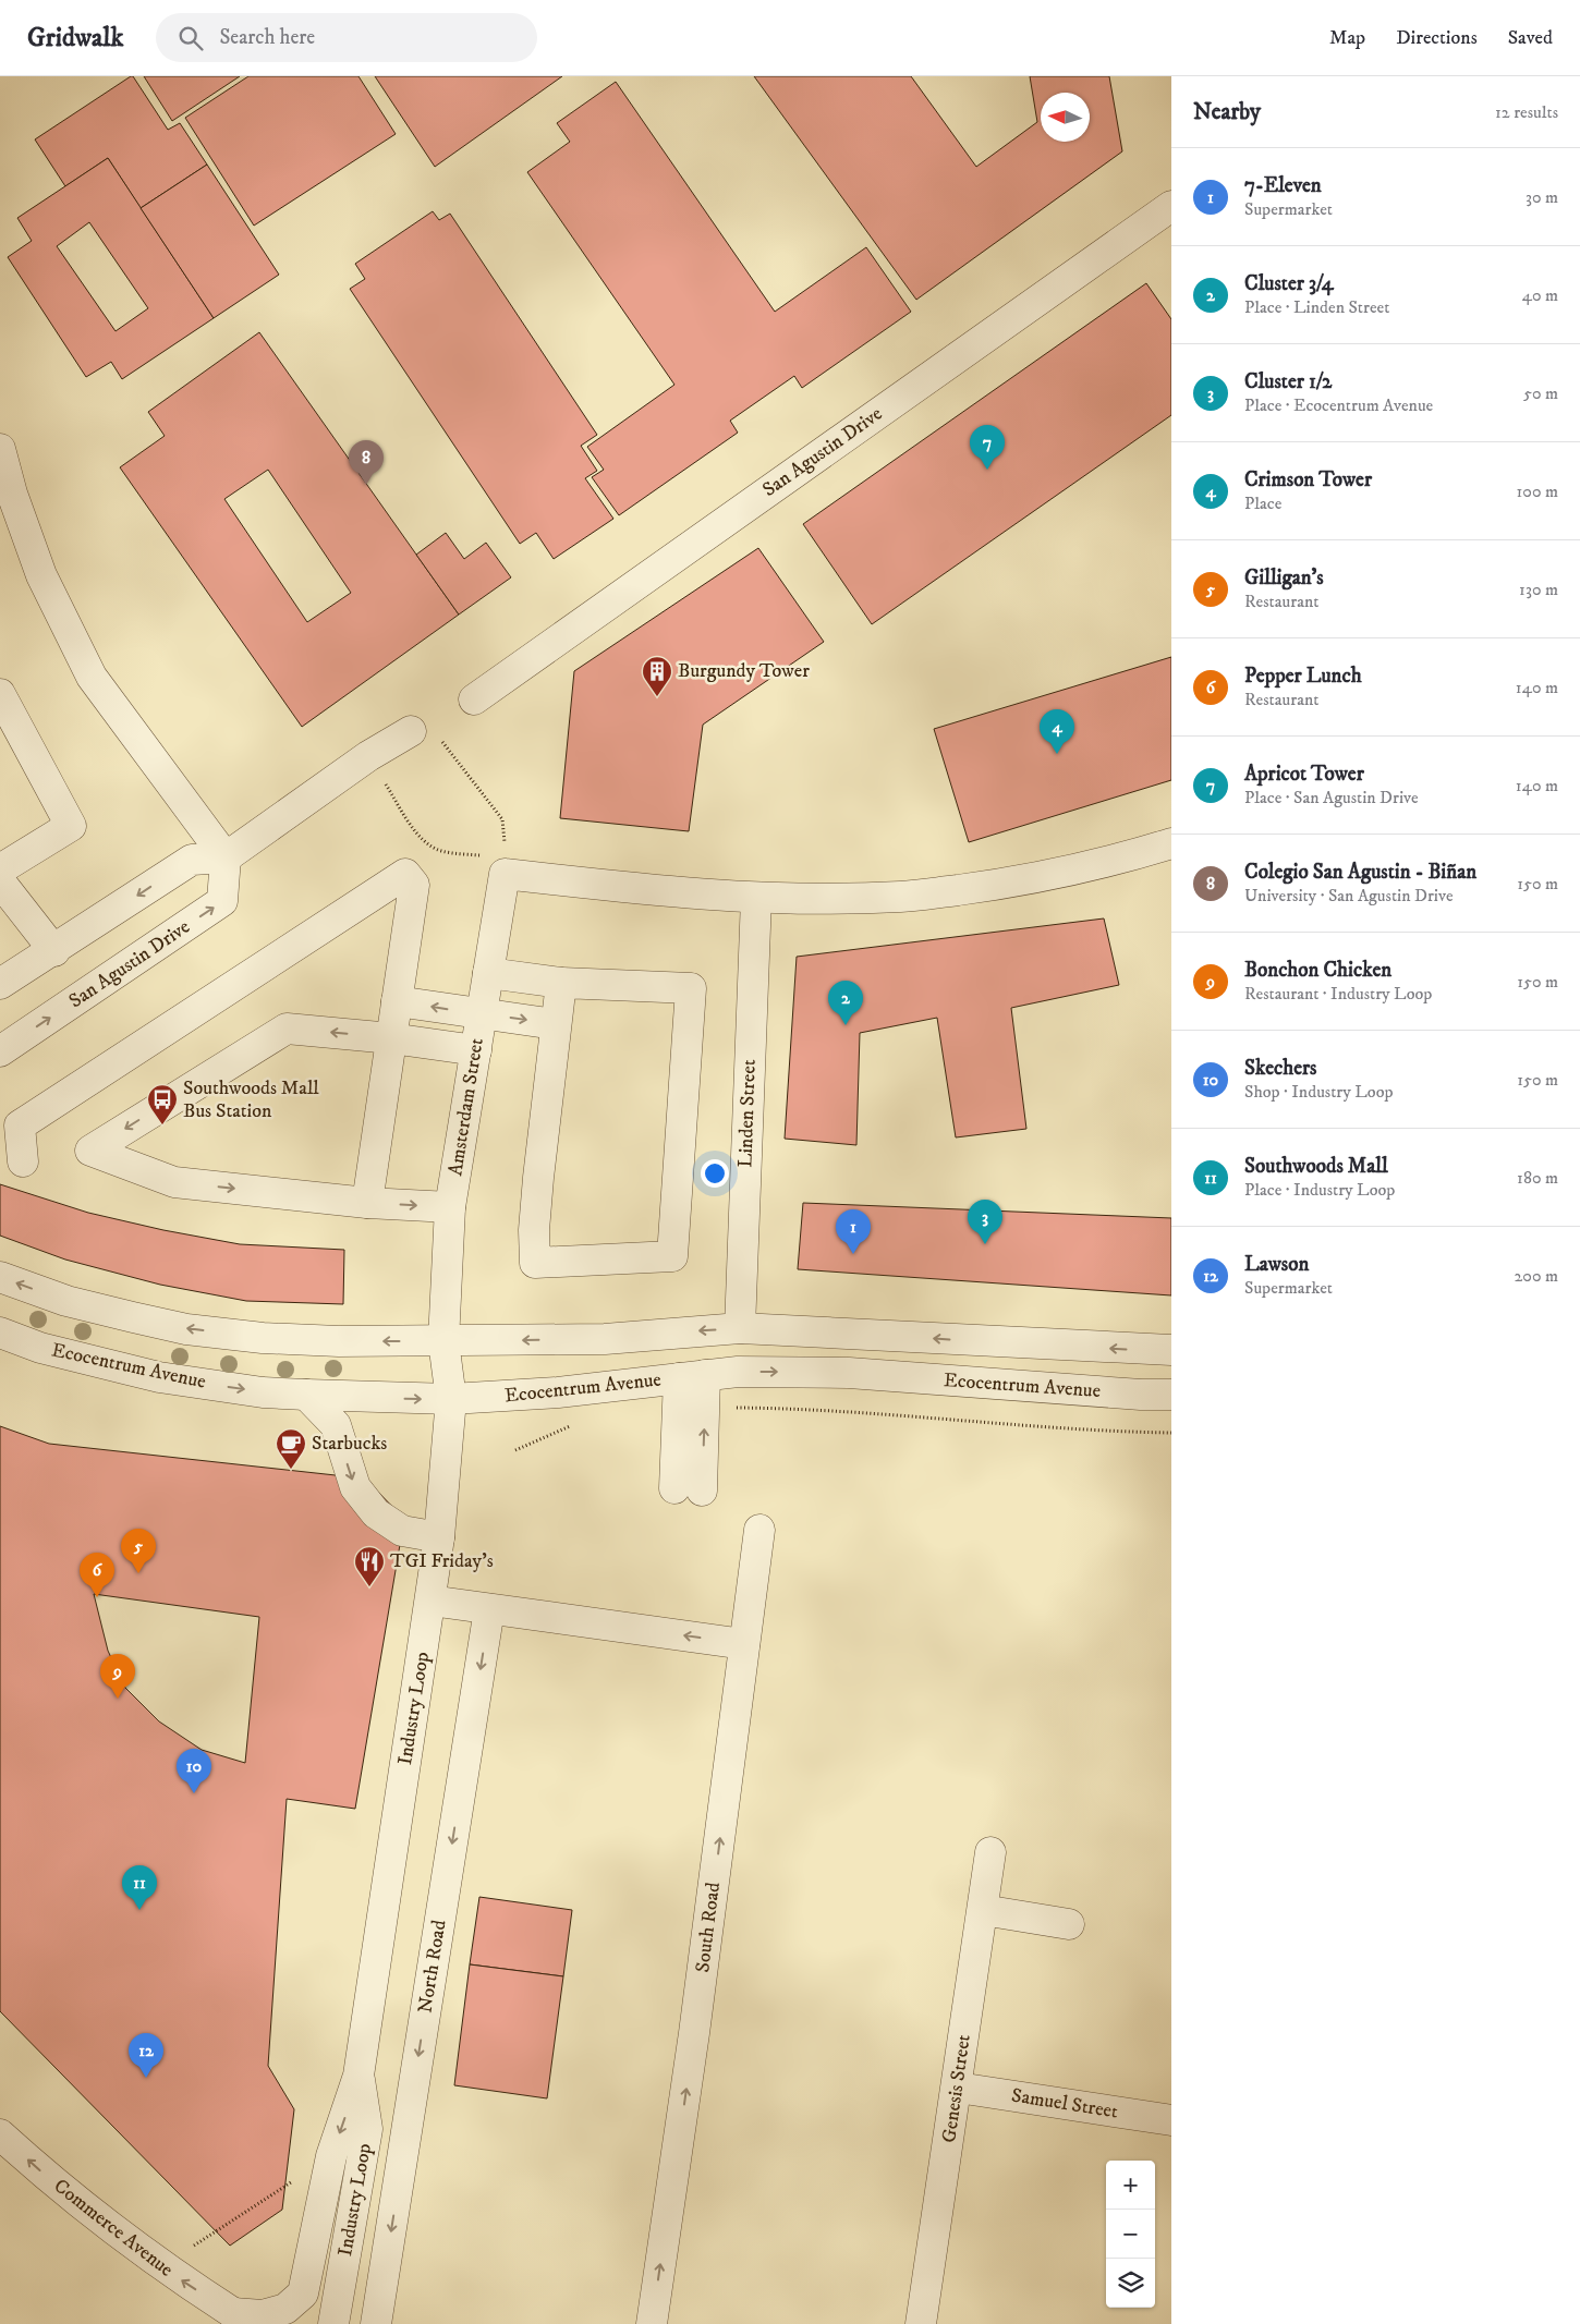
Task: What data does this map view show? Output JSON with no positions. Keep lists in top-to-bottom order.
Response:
{
  "streets": {
    "street": [
      "San Agustin Drive",
      "Amsterdam Street",
      "Linden Street",
      "Ecocentrum Avenue",
      "Industry Loop",
      "South Road",
      "North Road",
      "Genesis Street",
      "Samuel Street",
      "Commerce Avenue"
    ]
  },
  "crossings": [
    ["Amsterdam Street", "Industry Loop"],
    ["Ecocentrum Avenue", "Industry Loop"],
    ["Industry Loop", "Commerce Avenue"],
    ["Genesis Street", "Samuel Street"]
  ],
  "one_way": ["South Road", "North Road", "Commerce Avenue"],
  "places": {
    "building": ["Burgundy Tower"],
    "bus stop": ["Southwoods Mall Bus Station"],
    "cafe": ["Starbucks"],
    "restaurant": ["TGI Friday's"]
  },
  "north": "left",
  "page": {
    "header": "Gridwalk",
    "search": "Search here",
    "nav": ["Map", "Directions", "Saved"],
    "heading": ["Nearby", "12 results"],
    "list": [
      {
        "mark": "1",
        "name": "7-Eleven",
        "note": "Supermarket",
        "value": "30 m"
      },
      {
        "mark": "2",
        "name": "Cluster 3/4",
        "note": "Place · Linden Street",
        "value": "40 m"
      },
      {
        "mark": "3",
        "name": "Cluster 1/2",
        "note": "Place · Ecocentrum Avenue",
        "value": "50 m"
      },
      {
        "mark": "4",
        "name": "Crimson Tower",
        "note": "Place",
        "value": "100 m"
      },
      {
        "mark": "5",
        "name": "Gilligan's",
        "note": "Restaurant",
        "value": "130 m"
      },
      {
        "mark": "6",
        "name": "Pepper Lunch",
        "note": "Restaurant",
        "value": "140 m"
      },
      {
        "mark": "7",
        "name": "Apricot Tower",
        "note": "Place · San Agustin Drive",
        "value": "140 m"
      },
      {
        "mark": "8",
        "name": "Colegio San Agustin - Biñan",
        "note": "University · San Agustin Drive",
        "value": "150 m"
      },
      {
        "mark": "9",
        "name": "Bonchon Chicken",
        "note": "Restaurant · Industry Loop",
        "value": "150 m"
      },
      {
        "mark": "10",
        "name": "Skechers",
        "note": "Shop · Industry Loop",
        "value": "150 m"
      },
      {
        "mark": "11",
        "name": "Southwoods Mall",
        "note": "Place · Industry Loop",
        "value": "180 m"
      },
      {
        "mark": "12",
        "name": "Lawson",
        "note": "Supermarket",
        "value": "200 m"
      }
    ],
    "pins": [
      "7",
      "8",
      "4",
      "2",
      "3",
      "1",
      "5",
      "6",
      "9",
      "10",
      "11",
      "12"
    ],
    "map_buttons": ["+", "−"]
  }
}
